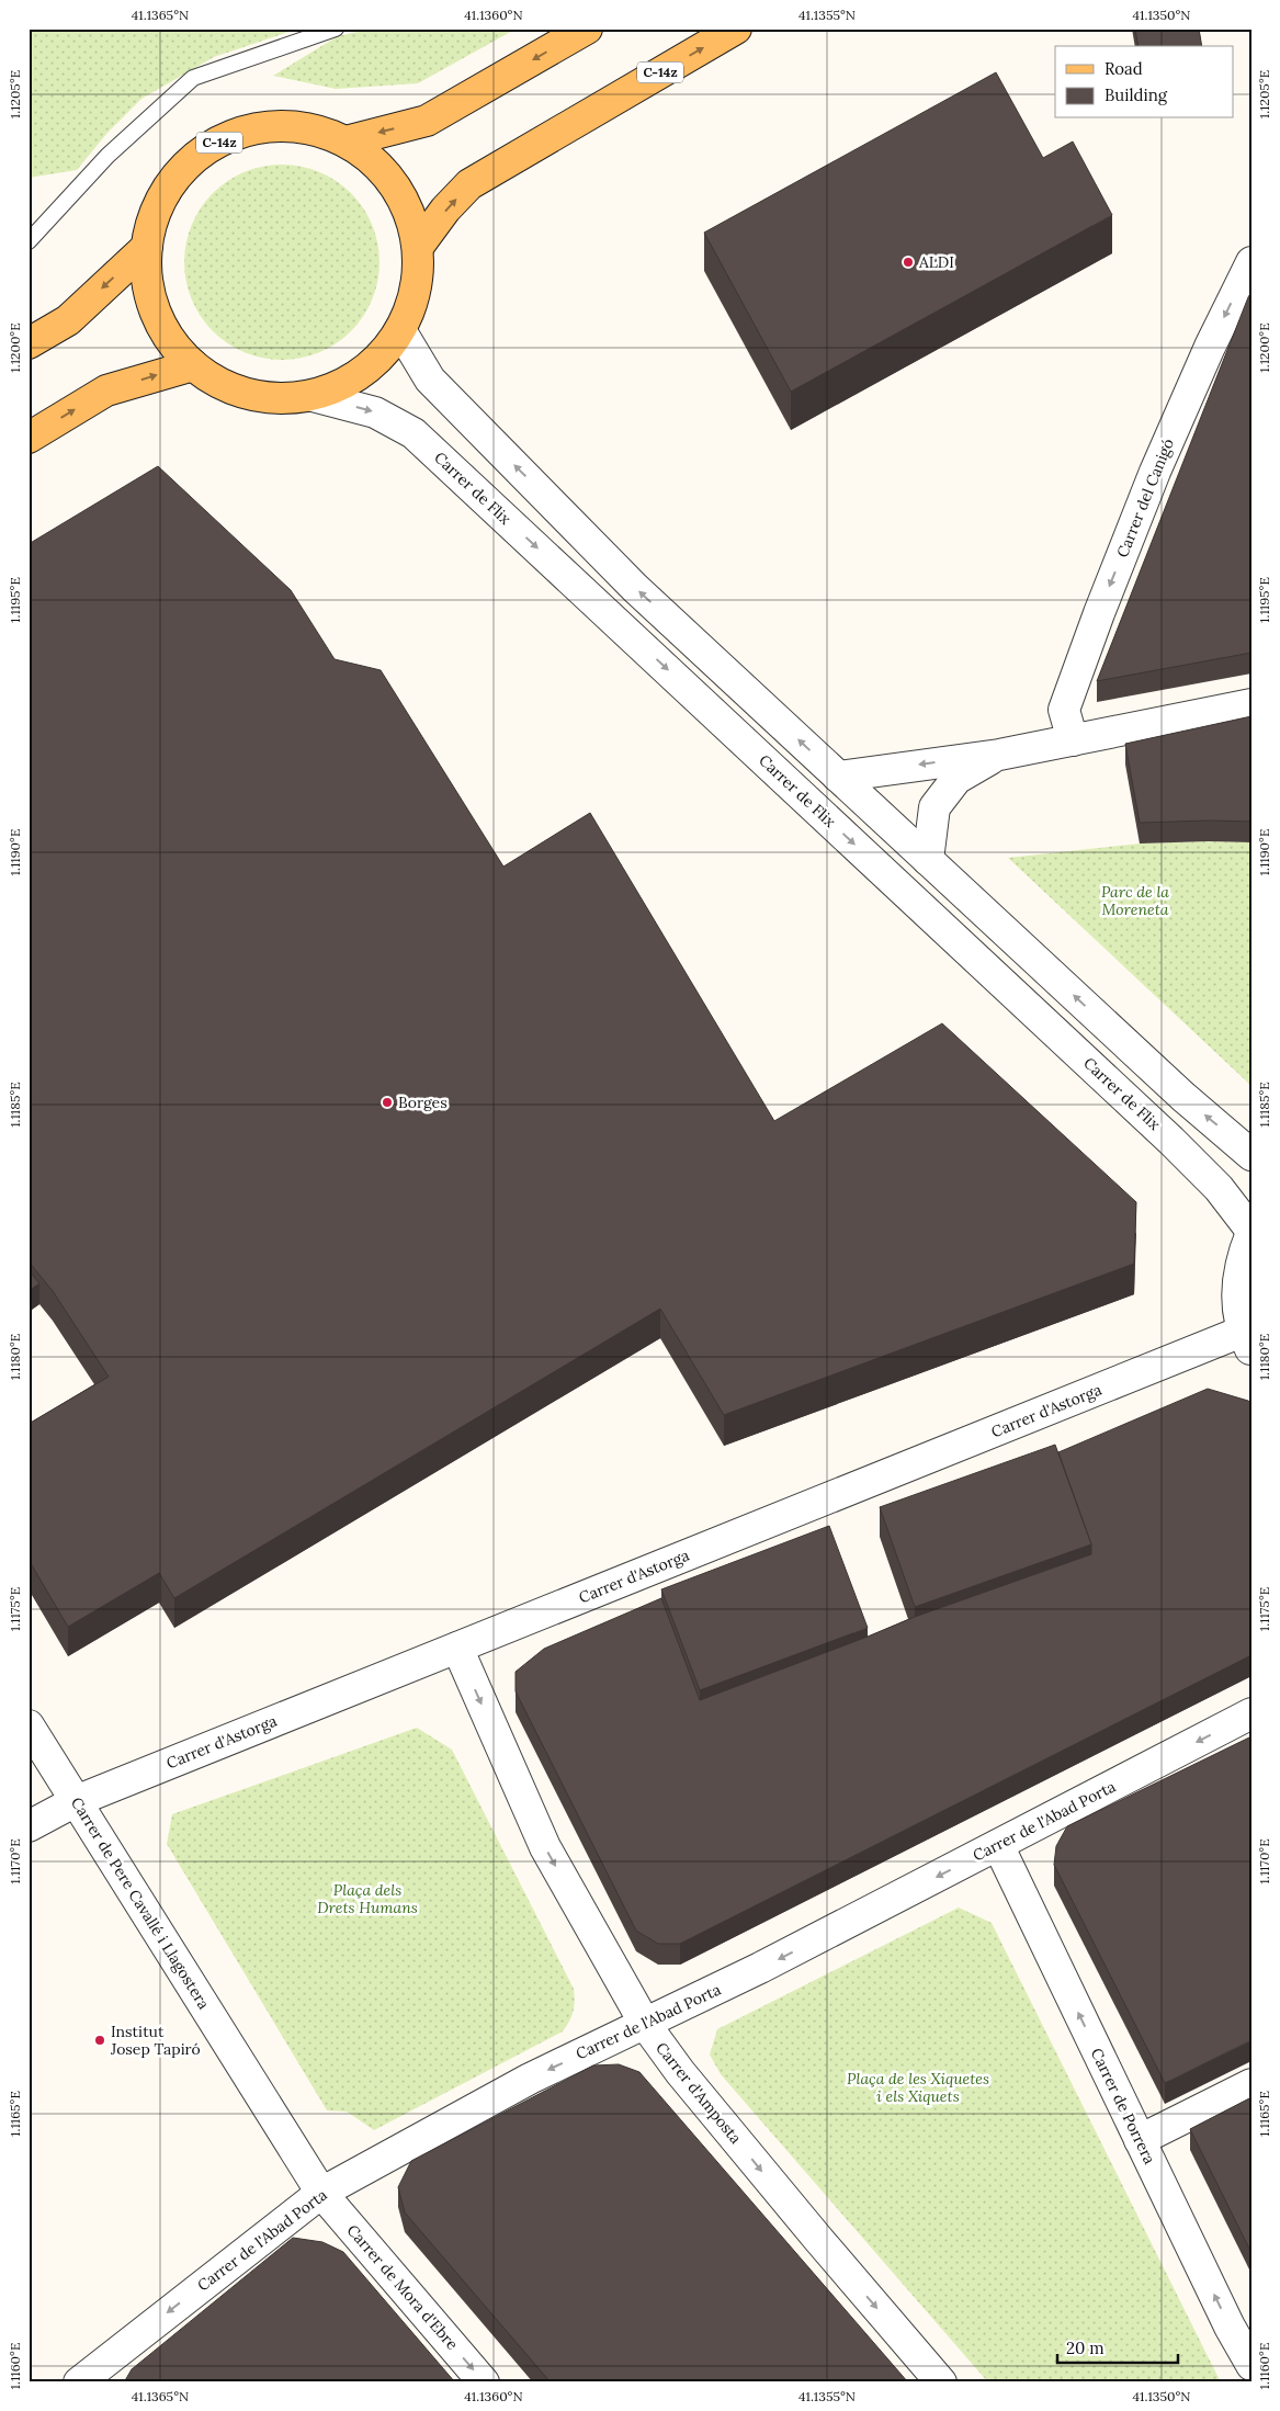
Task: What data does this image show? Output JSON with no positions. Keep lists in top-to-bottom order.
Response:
{
  "streets": {
    "main road": ["C-14z"],
    "street": [
      "Carrer de Flix",
      "Carrer del Canigó",
      "Carrer d'Astorga",
      "Carrer de l'Abad Porta",
      "Carrer de Pere Cavallé i Llagostera",
      "Carrer d'Amposta",
      "Carrer de Porrera",
      "Carrer de Mora d'Ebre"
    ]
  },
  "crossings": [
    ["C-14z", "Carrer de Flix"],
    ["Carrer d'Astorga", "Carrer de Pere Cavallé i Llagostera"],
    ["Carrer d'Astorga", "Carrer d'Amposta"],
    ["Carrer de l'Abad Porta", "Carrer de Pere Cavallé i Llagostera"],
    ["Carrer de l'Abad Porta", "Carrer d'Amposta"],
    ["Carrer de l'Abad Porta", "Carrer de Porrera"],
    ["Carrer de l'Abad Porta", "Carrer de Mora d'Ebre"],
    ["Carrer de Pere Cavallé i Llagostera", "Carrer de Mora d'Ebre"]
  ],
  "one_way": [
    "Carrer del Canigó",
    "Carrer de l'Abad Porta",
    "Carrer d'Amposta",
    "Carrer de Porrera",
    "Carrer de Mora d'Ebre"
  ],
  "parks": ["Parc de la Moreneta", "Plaça dels Drets Humans", "Plaça de les Xiquetes i els Xiquets"],
  "places": ["ALDI", "Borges", "Institut Josep Tapiró"],
  "legend": ["Road", "Building"],
  "scale_bar": "20 m",
  "coordinates": [
    "41.1365°N",
    "41.1360°N",
    "41.1355°N",
    "41.1350°N",
    "1.1205°E",
    "1.1200°E",
    "1.1195°E",
    "1.1190°E",
    "1.1185°E",
    "1.1180°E",
    "1.1175°E",
    "1.1170°E",
    "1.1165°E",
    "1.1160°E"
  ]
}
